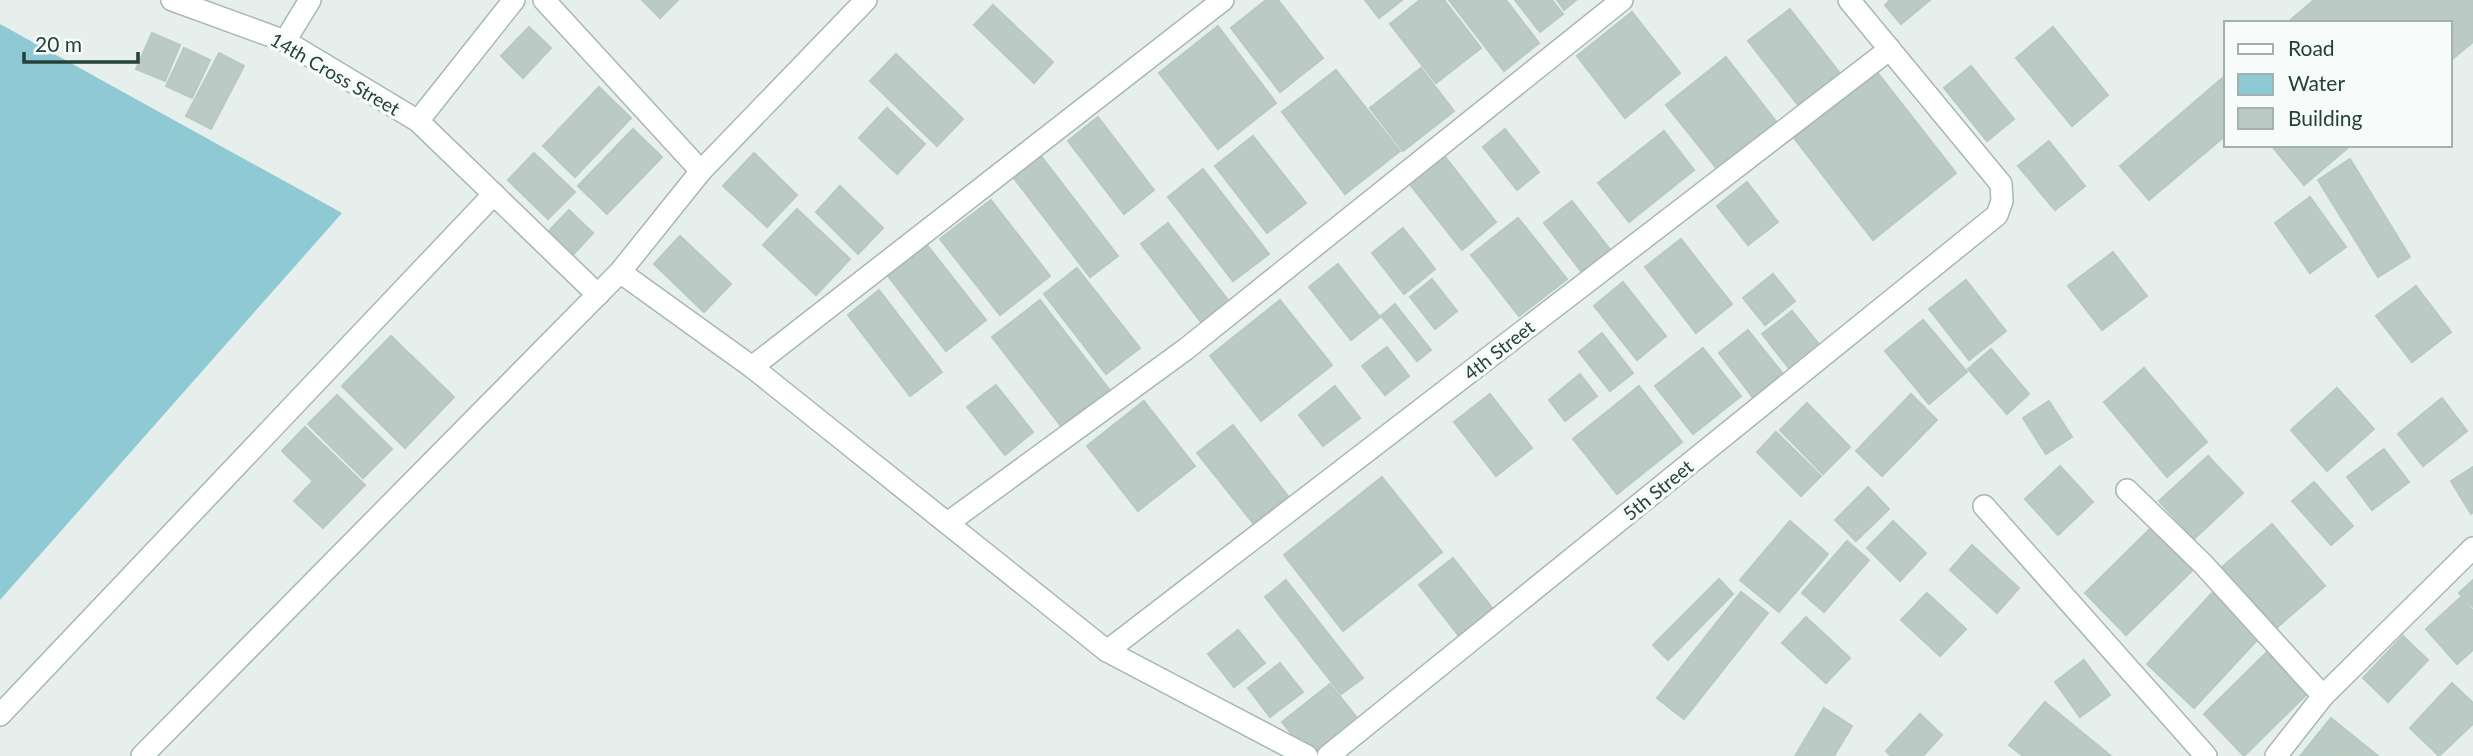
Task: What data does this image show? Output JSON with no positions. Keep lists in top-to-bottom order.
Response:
{
  "streets": {
    "street": ["14th Cross Street", "4th Street", "5th Street"]
  },
  "crossings": [
    ["4th Street", "5th Street"]
  ],
  "legend": ["Road", "Water", "Building"],
  "scale_bar": "20 m"
}
